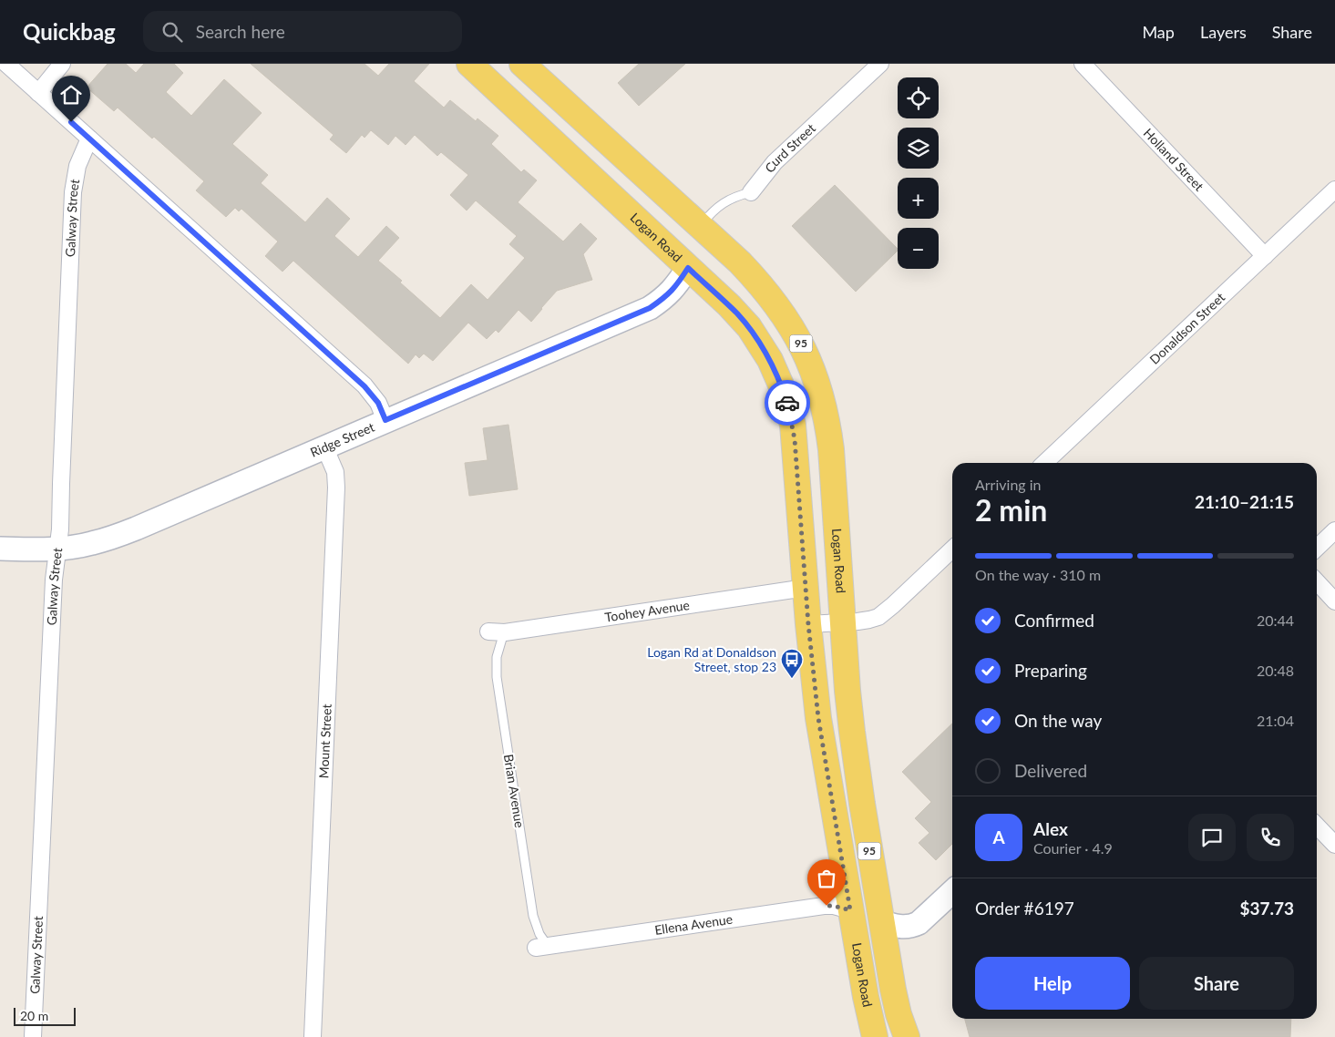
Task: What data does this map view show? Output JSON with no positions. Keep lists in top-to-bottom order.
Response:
{
  "streets": {
    "main road": ["Logan Road", "95"],
    "street": [
      "Curd Street",
      "Holland Street",
      "Galway Street",
      "Donaldson Street",
      "Ridge Street",
      "Toohey Avenue",
      "Mount Street",
      "Ellena Avenue"
    ],
    "lane": ["Brian Avenue"]
  },
  "crossings": [
    ["Curd Street", "Logan Road"],
    ["Holland Street", "Donaldson Street"],
    ["Galway Street", "Ridge Street"],
    ["Logan Road", "Ridge Street"],
    ["Logan Road", "Toohey Avenue"],
    ["Logan Road", "Ellena Avenue"],
    ["Ridge Street", "Mount Street"],
    ["Toohey Avenue", "Brian Avenue"],
    ["Brian Avenue", "Ellena Avenue"]
  ],
  "places": {
    "bus stop": ["Logan Rd at Donaldson Street, stop 23"]
  },
  "scale_bar": "20 m",
  "page": {
    "header": "Quickbag",
    "search": "Search here",
    "nav": ["Map", "Layers", "Share"],
    "map_buttons": ["+", "−"],
    "heading": ["2 min", "Arriving in", "21:10–21:15"],
    "panel": [
      "Alex",
      "Courier · 4.9",
      "Order #6197",
      "$37.73"
    ],
    "bar": "On the way · 310 m",
    "list": [
      ["Confirmed", "20:44"],
      ["Preparing", "20:48"],
      ["On the way", "21:04"],
      "Delivered"
    ],
    "round": "A",
    "buttons": ["Help", "Share"],
    "scale": "20 m"
  }
}
